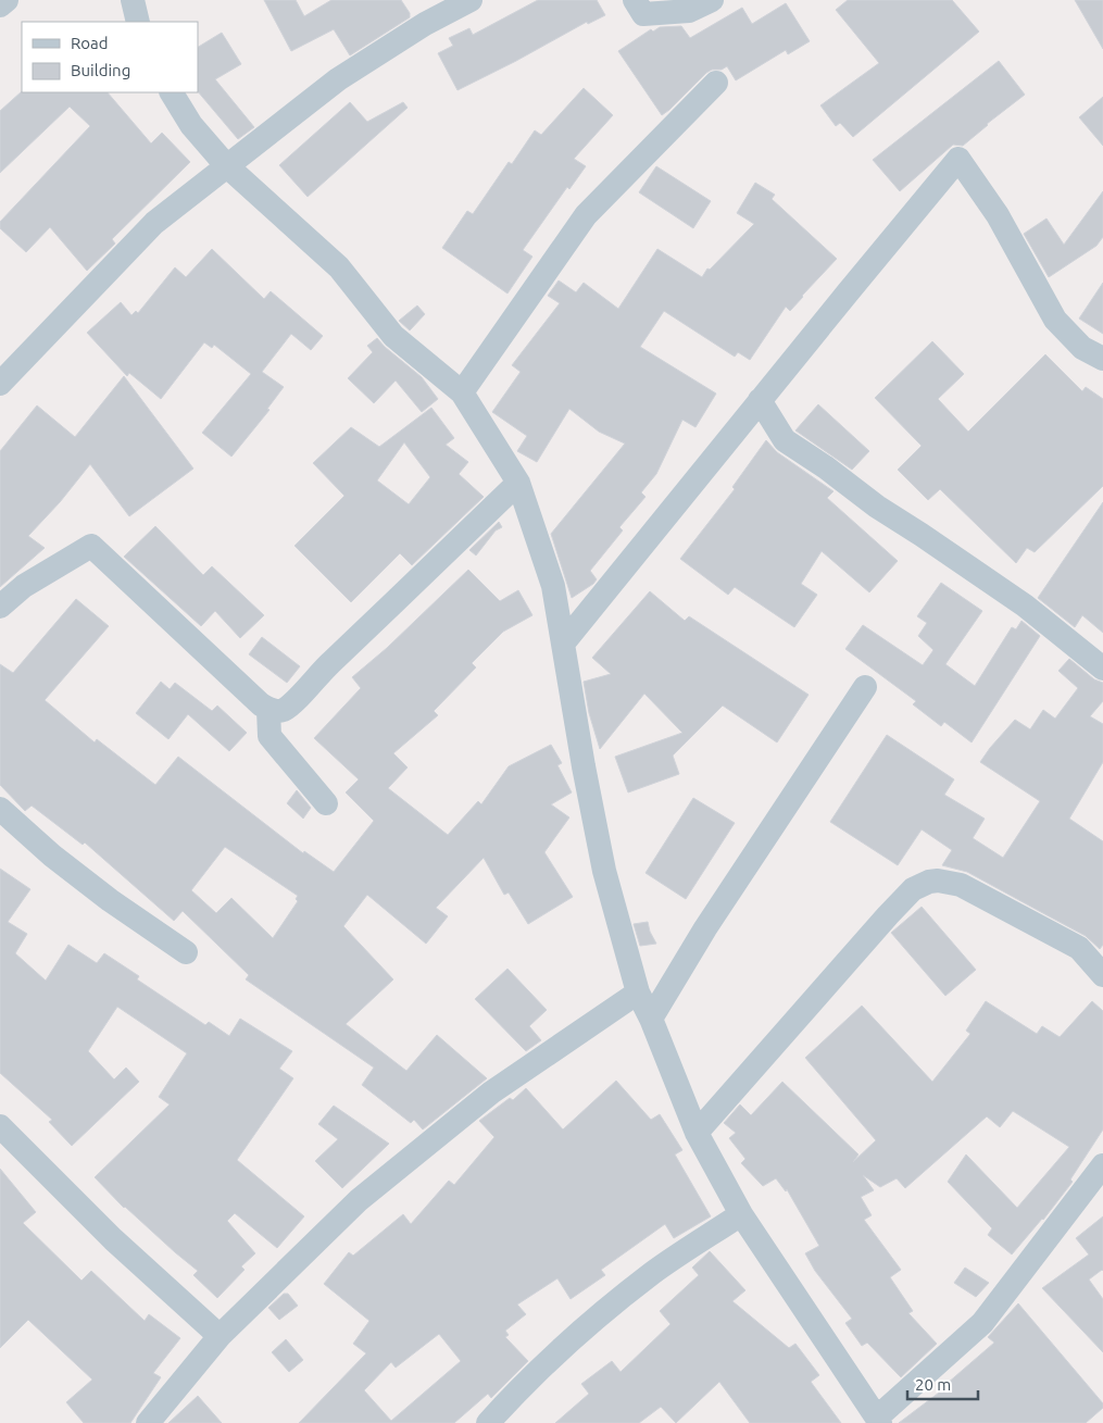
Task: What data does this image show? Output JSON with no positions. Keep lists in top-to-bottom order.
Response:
{
  "legend": ["Road", "Building"],
  "scale_bar": "20 m"
}
